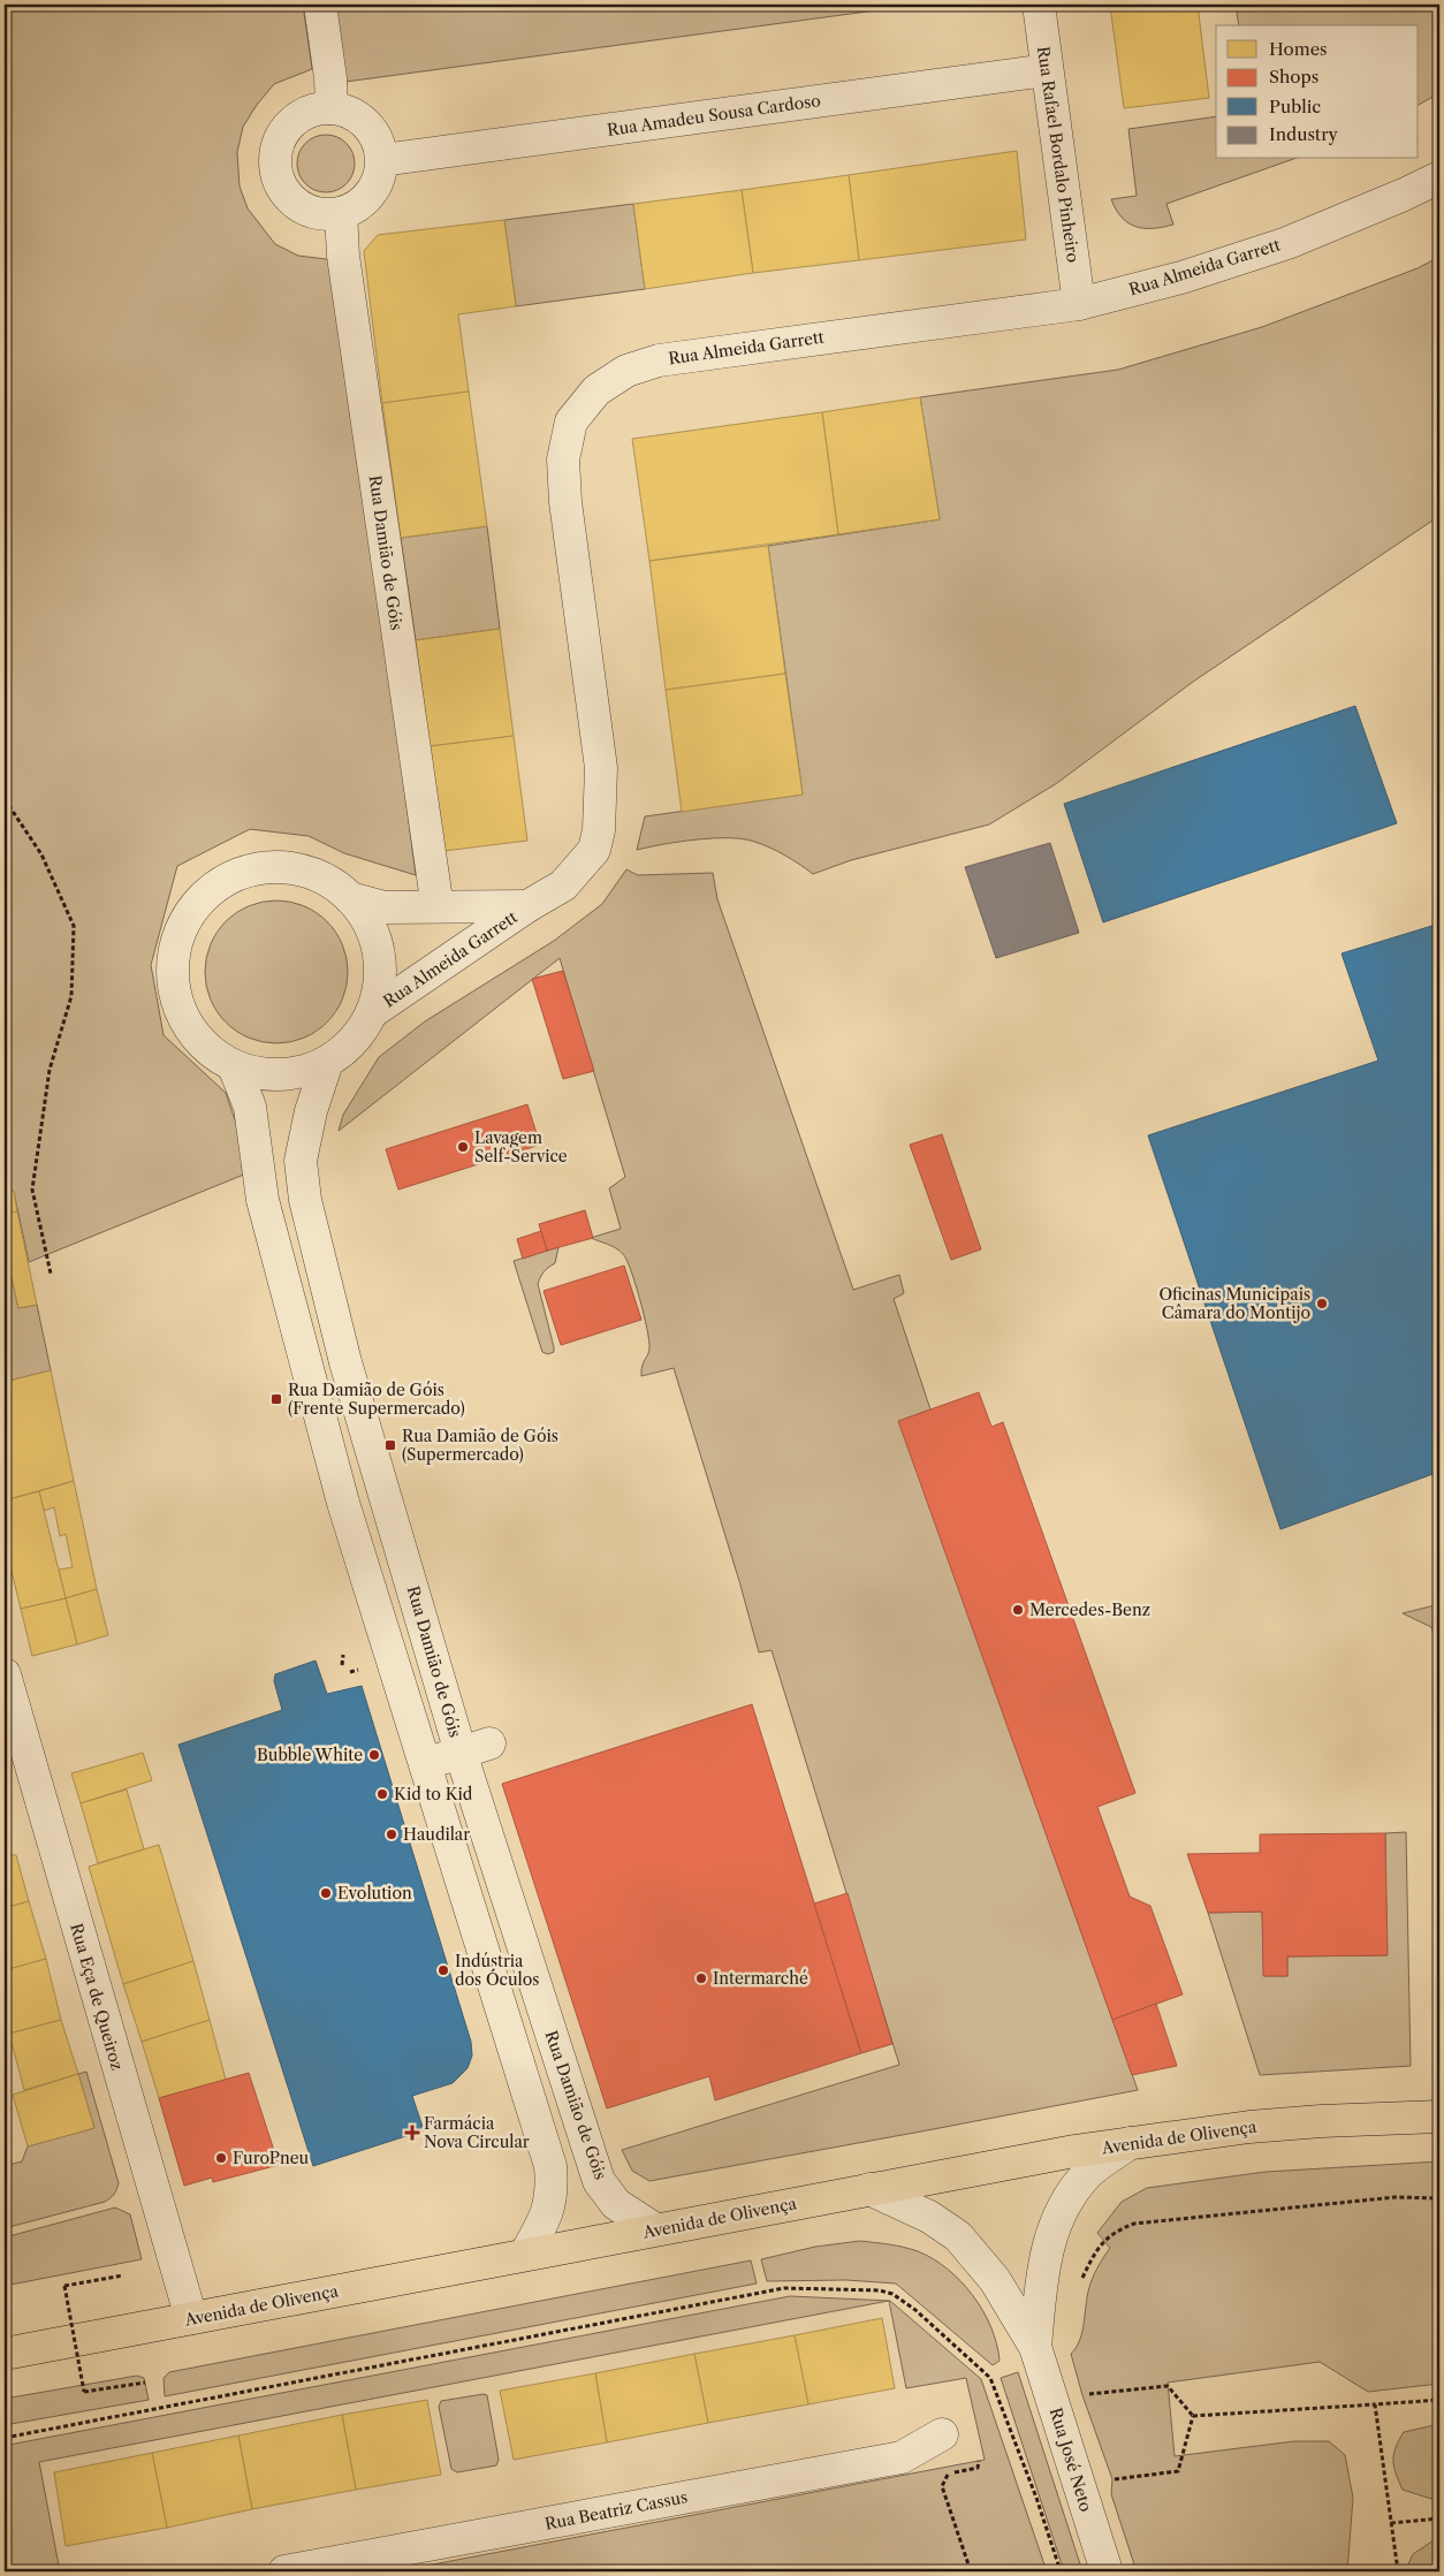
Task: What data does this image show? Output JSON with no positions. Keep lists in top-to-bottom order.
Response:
{
  "streets": {
    "main road": ["Avenida de Olivença"],
    "street": [
      "Rua Amadeu Sousa Cardoso",
      "Rua Rafael Bordalo Pinheiro",
      "Rua Almeida Garrett",
      "Rua Damião de Góis",
      "Rua Eça de Queiroz",
      "Rua José Neto",
      "Rua Beatriz Cassus"
    ]
  },
  "crossings": [
    ["Rua Amadeu Sousa Cardoso", "Rua Rafael Bordalo Pinheiro"],
    ["Rua Amadeu Sousa Cardoso", "Rua Damião de Góis"],
    ["Rua Rafael Bordalo Pinheiro", "Rua Almeida Garrett"],
    ["Rua Damião de Góis", "Avenida de Olivença"],
    ["Rua Eça de Queiroz", "Avenida de Olivença"],
    ["Avenida de Olivença", "Rua José Neto"]
  ],
  "places": {
    "other": [
      "Lavagem Self-Service",
      "Oficinas Municipais Câmara do Montijo",
      "Mercedes-Benz",
      "Bubble White",
      "Kid to Kid",
      "Haudilar",
      "Evolution",
      "Indústria dos Óculos",
      "Intermarché",
      "FuroPneu"
    ],
    "transit": ["Rua Damião de Góis (Frente Supermercado)", "Rua Damião de Góis (Supermercado)"],
    "health": ["Farmácia Nova Circular"]
  },
  "legend": [
    "Homes",
    "Shops",
    "Public",
    "Industry"
  ]
}
